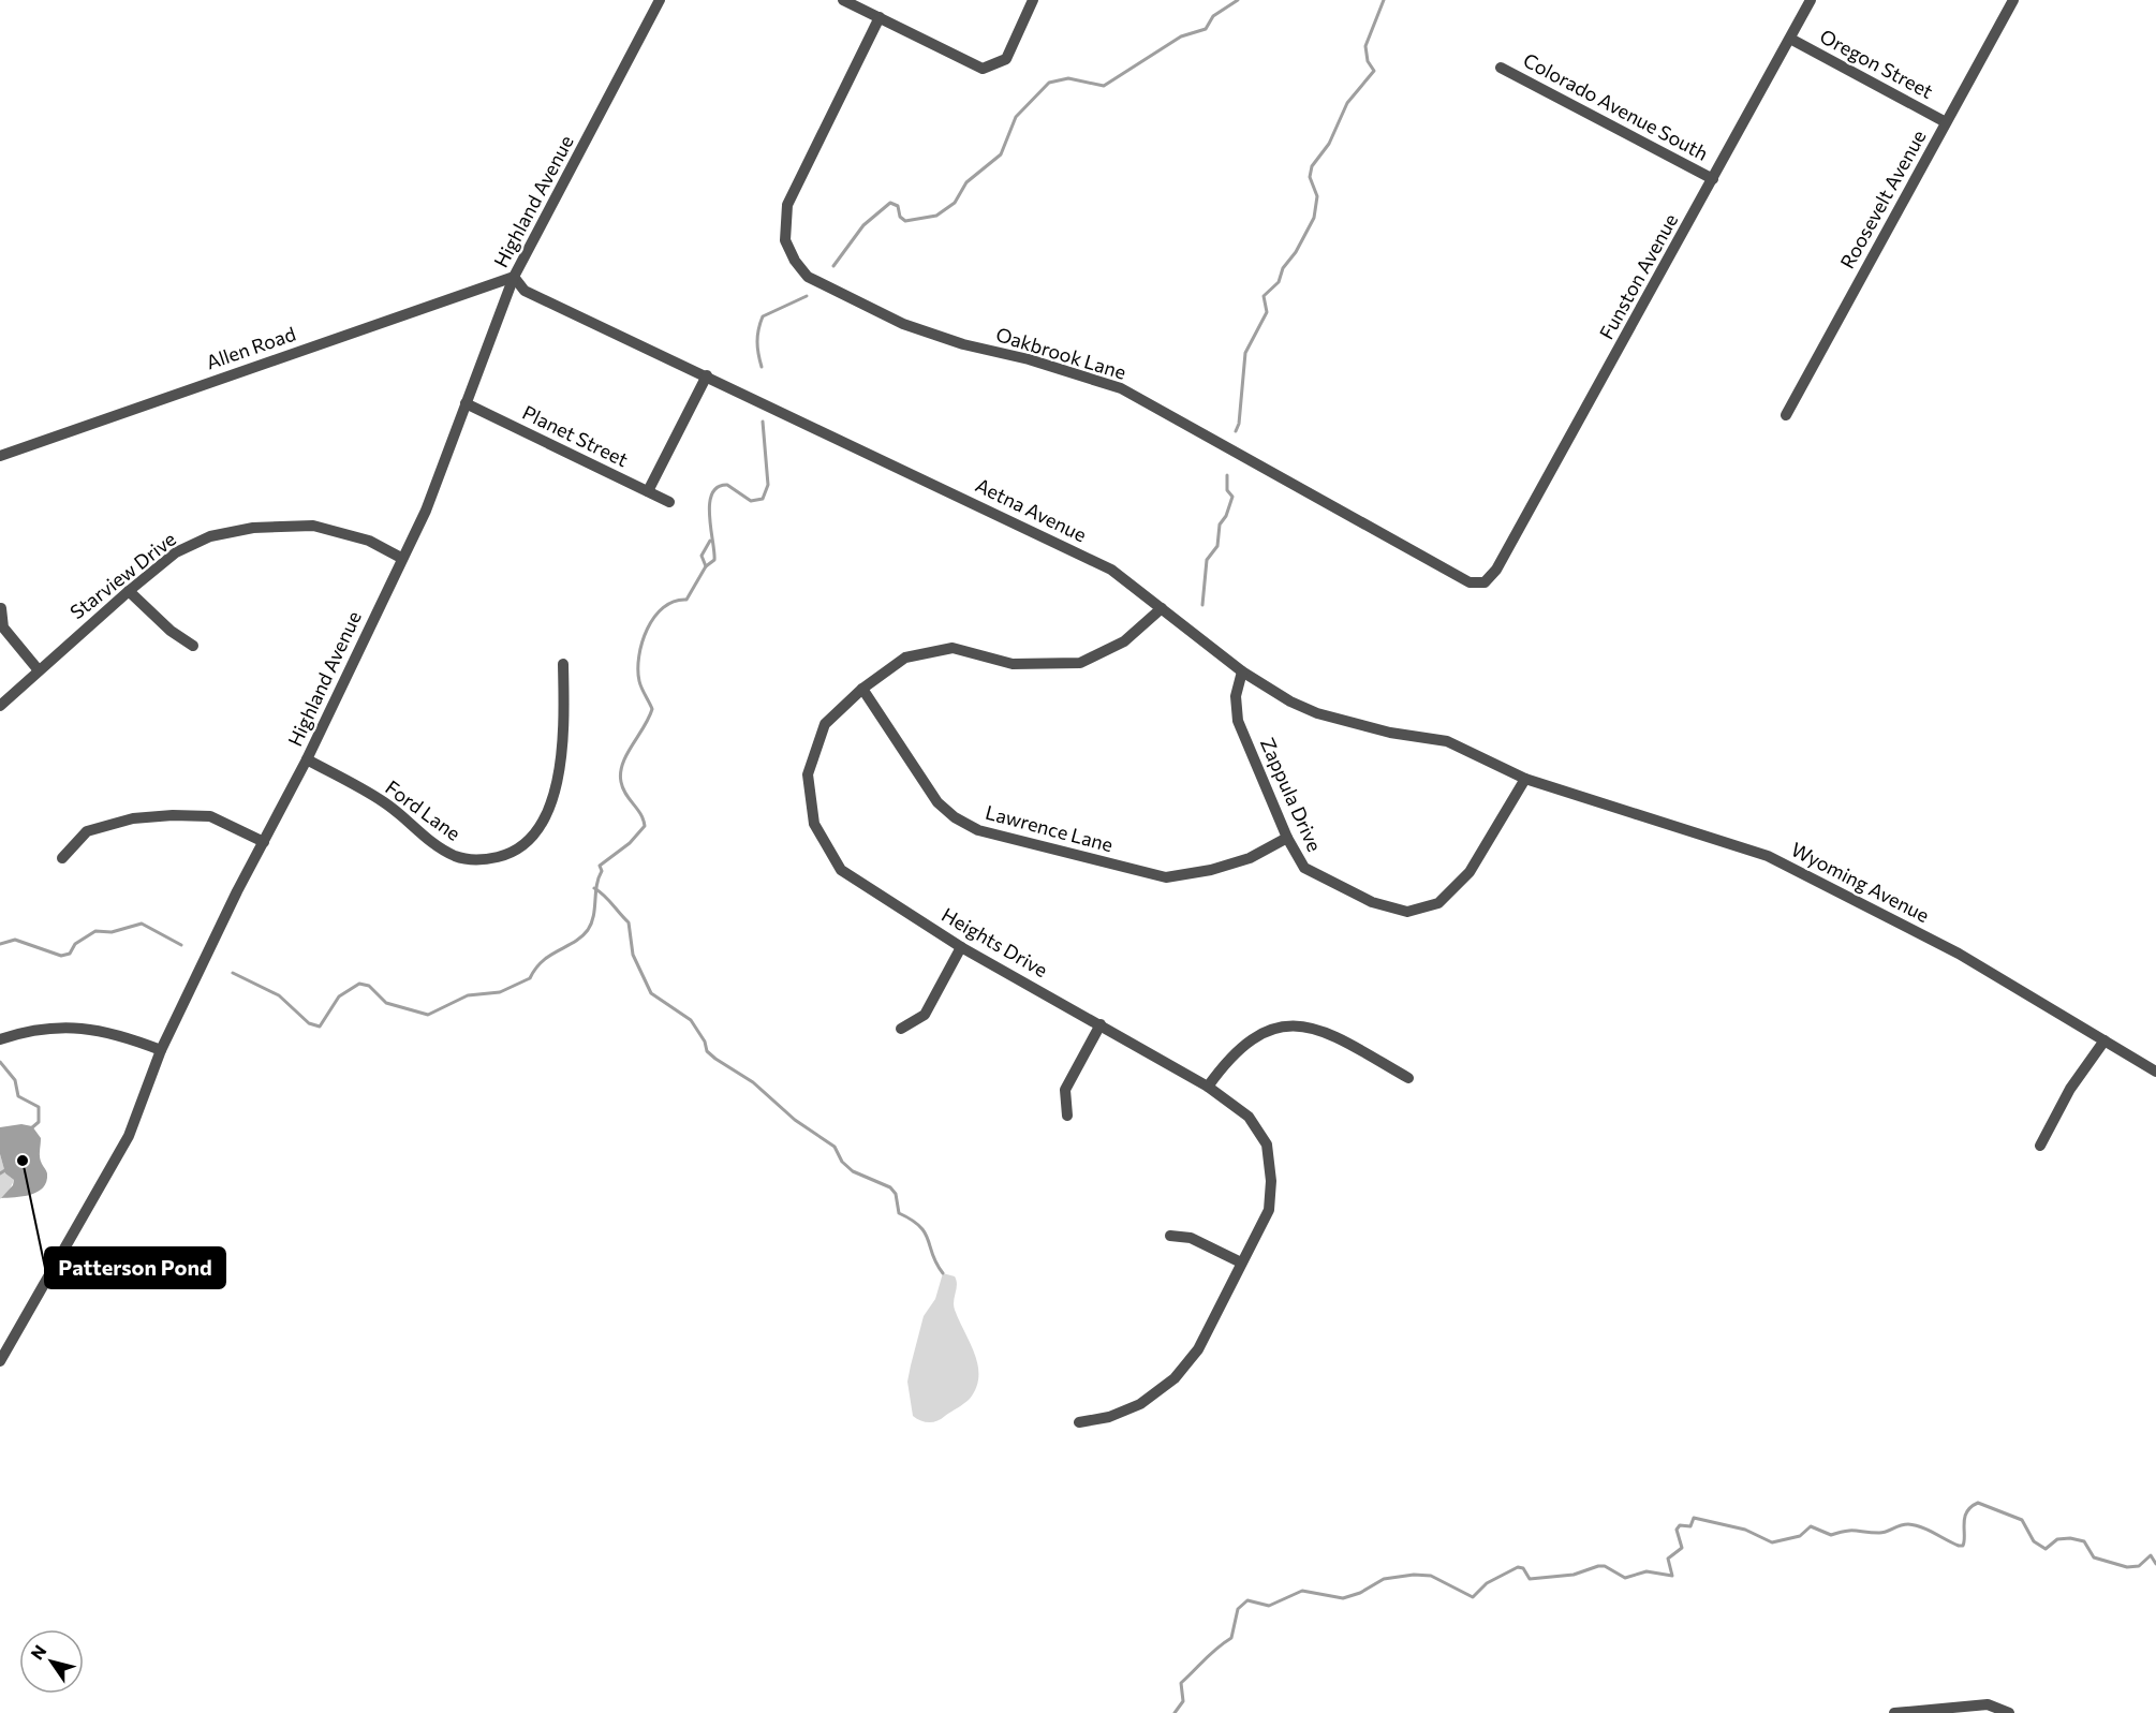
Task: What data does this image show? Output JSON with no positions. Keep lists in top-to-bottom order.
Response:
{
  "streets": {
    "street": [
      "Oregon Street",
      "Colorado Avenue South",
      "Roosevelt Avenue",
      "Highland Avenue",
      "Funston Avenue",
      "Allen Road",
      "Oakbrook Lane",
      "Planet Street",
      "Aetna Avenue",
      "Starview Drive",
      "Zappula Drive",
      "Ford Lane",
      "Lawrence Lane",
      "Wyoming Avenue",
      "Heights Drive"
    ]
  },
  "crossings": [
    ["Oregon Street", "Roosevelt Avenue"],
    ["Oregon Street", "Funston Avenue"],
    ["Colorado Avenue South", "Funston Avenue"],
    ["Highland Avenue", "Allen Road"],
    ["Highland Avenue", "Planet Street"],
    ["Highland Avenue", "Aetna Avenue"],
    ["Highland Avenue", "Starview Drive"],
    ["Highland Avenue", "Ford Lane"],
    ["Funston Avenue", "Oakbrook Lane"],
    ["Allen Road", "Aetna Avenue"],
    ["Aetna Avenue", "Zappula Drive"],
    ["Aetna Avenue", "Wyoming Avenue"],
    ["Aetna Avenue", "Heights Drive"],
    ["Zappula Drive", "Lawrence Lane"],
    ["Zappula Drive", "Wyoming Avenue"],
    ["Lawrence Lane", "Heights Drive"]
  ],
  "places": ["Patterson Pond"],
  "north": "top left"
}
